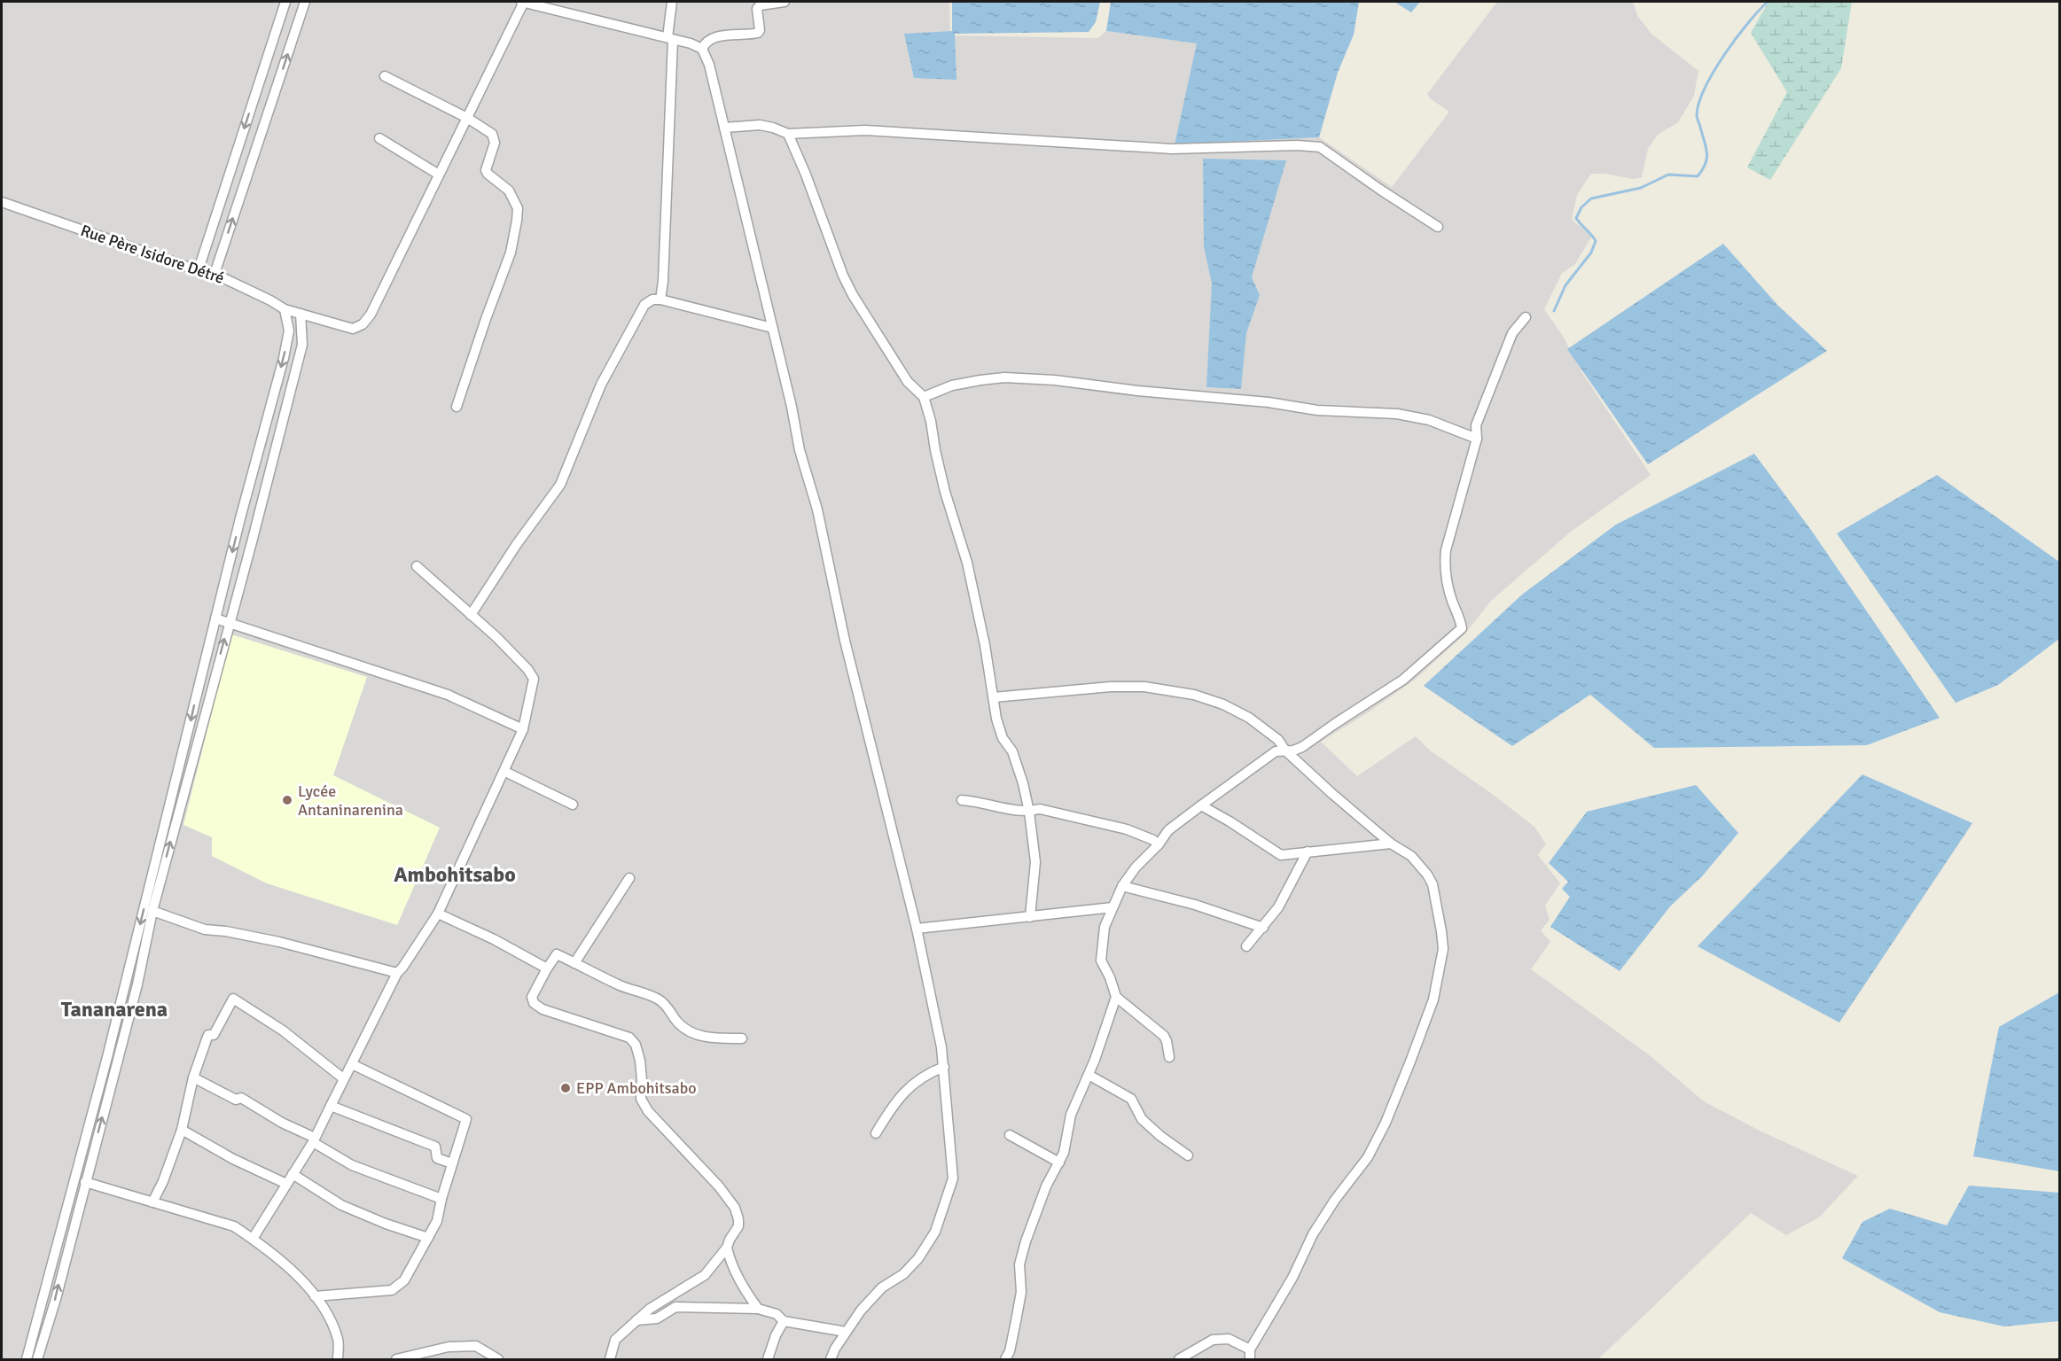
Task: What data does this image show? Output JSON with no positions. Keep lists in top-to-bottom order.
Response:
{
  "streets": {
    "street": ["Rue Père Isidore Détré"]
  },
  "districts": ["Ambohitsabo", "Tananarena"],
  "places": ["Lycée Antaninarenina", "EPP Ambohitsabo"]
}
